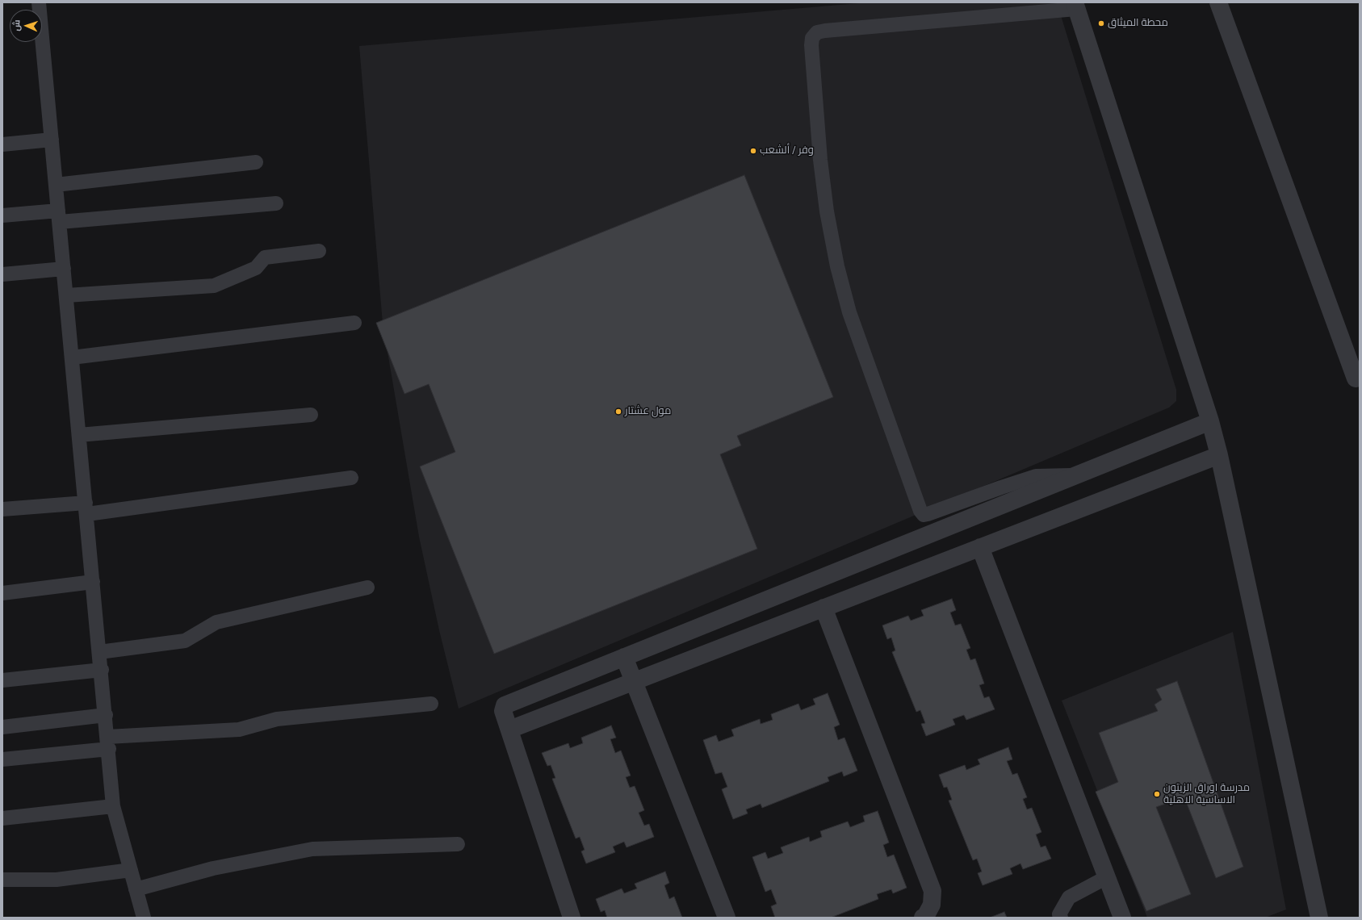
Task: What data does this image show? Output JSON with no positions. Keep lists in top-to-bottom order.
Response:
{
  "places": [
    "محطة الميثاق",
    "وفر / ألشعب",
    "مول عشتار",
    "مدرسة اوراق الزيتون الاساسية الاهلية"
  ],
  "north": "left"
}
